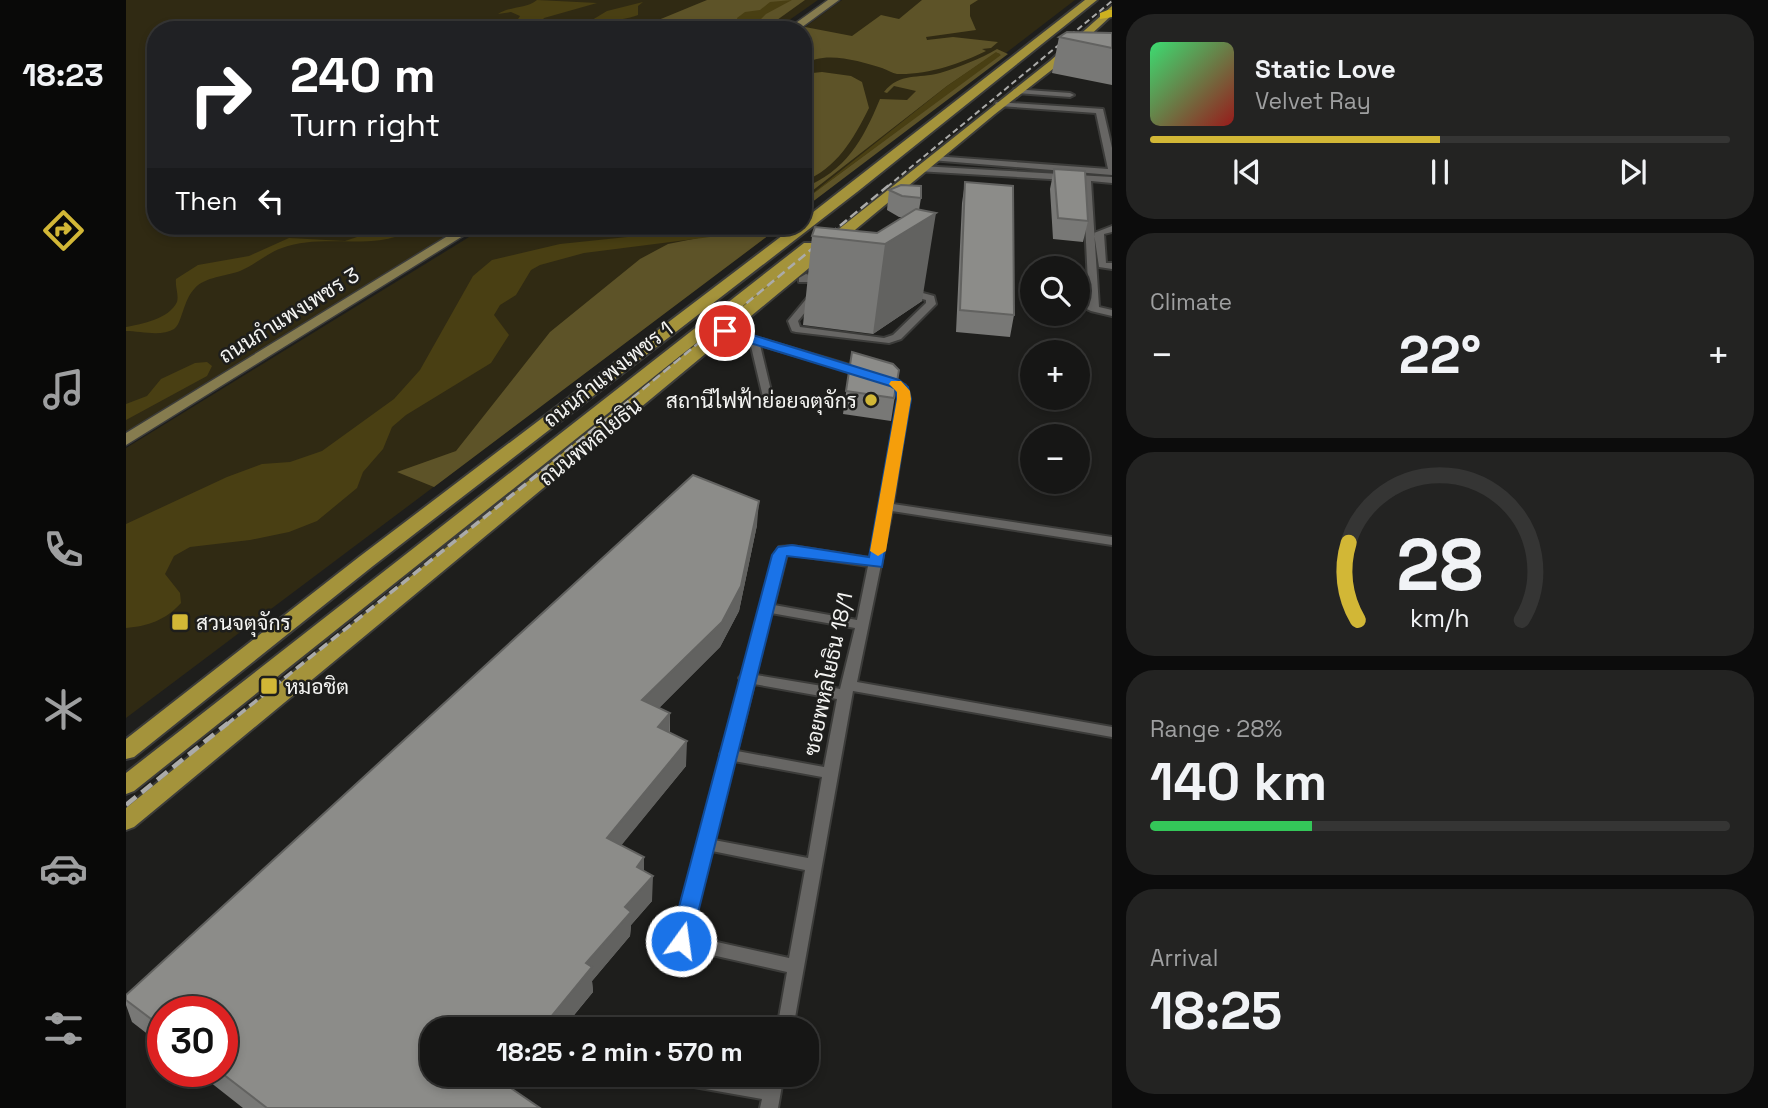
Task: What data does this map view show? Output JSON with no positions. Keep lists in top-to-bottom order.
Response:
{
  "streets": {
    "main road": ["ถนนกำแพงเพชร 1", "ถนนพหลโยธิน"],
    "street": ["ถนนกำแพงเพชร 3", "ซอยพหลโยธิน 18/1"]
  },
  "crossings": [
    ["ถนนพหลโยธิน", "ซอยพหลโยธิน 18/1"]
  ],
  "places": {
    "other": ["สถานีไฟฟ้าย่อยจตุจักร"],
    "transit": ["สวนจตุจักร", "หมอชิต"]
  },
  "page": {
    "tabs": "18:23",
    "turn": ["240 m", "Turn right"],
    "song": ["Static Love", "Velvet Ray"],
    "then": "Then",
    "tile": [
      "Climate",
      ["Range · 28%", "140 km"],
      ["Arrival", "18:25"]
    ],
    "map_buttons": ["+", "−"],
    "heat": ["−", "22°", "+"],
    "limit": "30",
    "trip": "18:25 · 2 min · 570 m",
    "gauge": ["28", "km/h"]
  }
}
